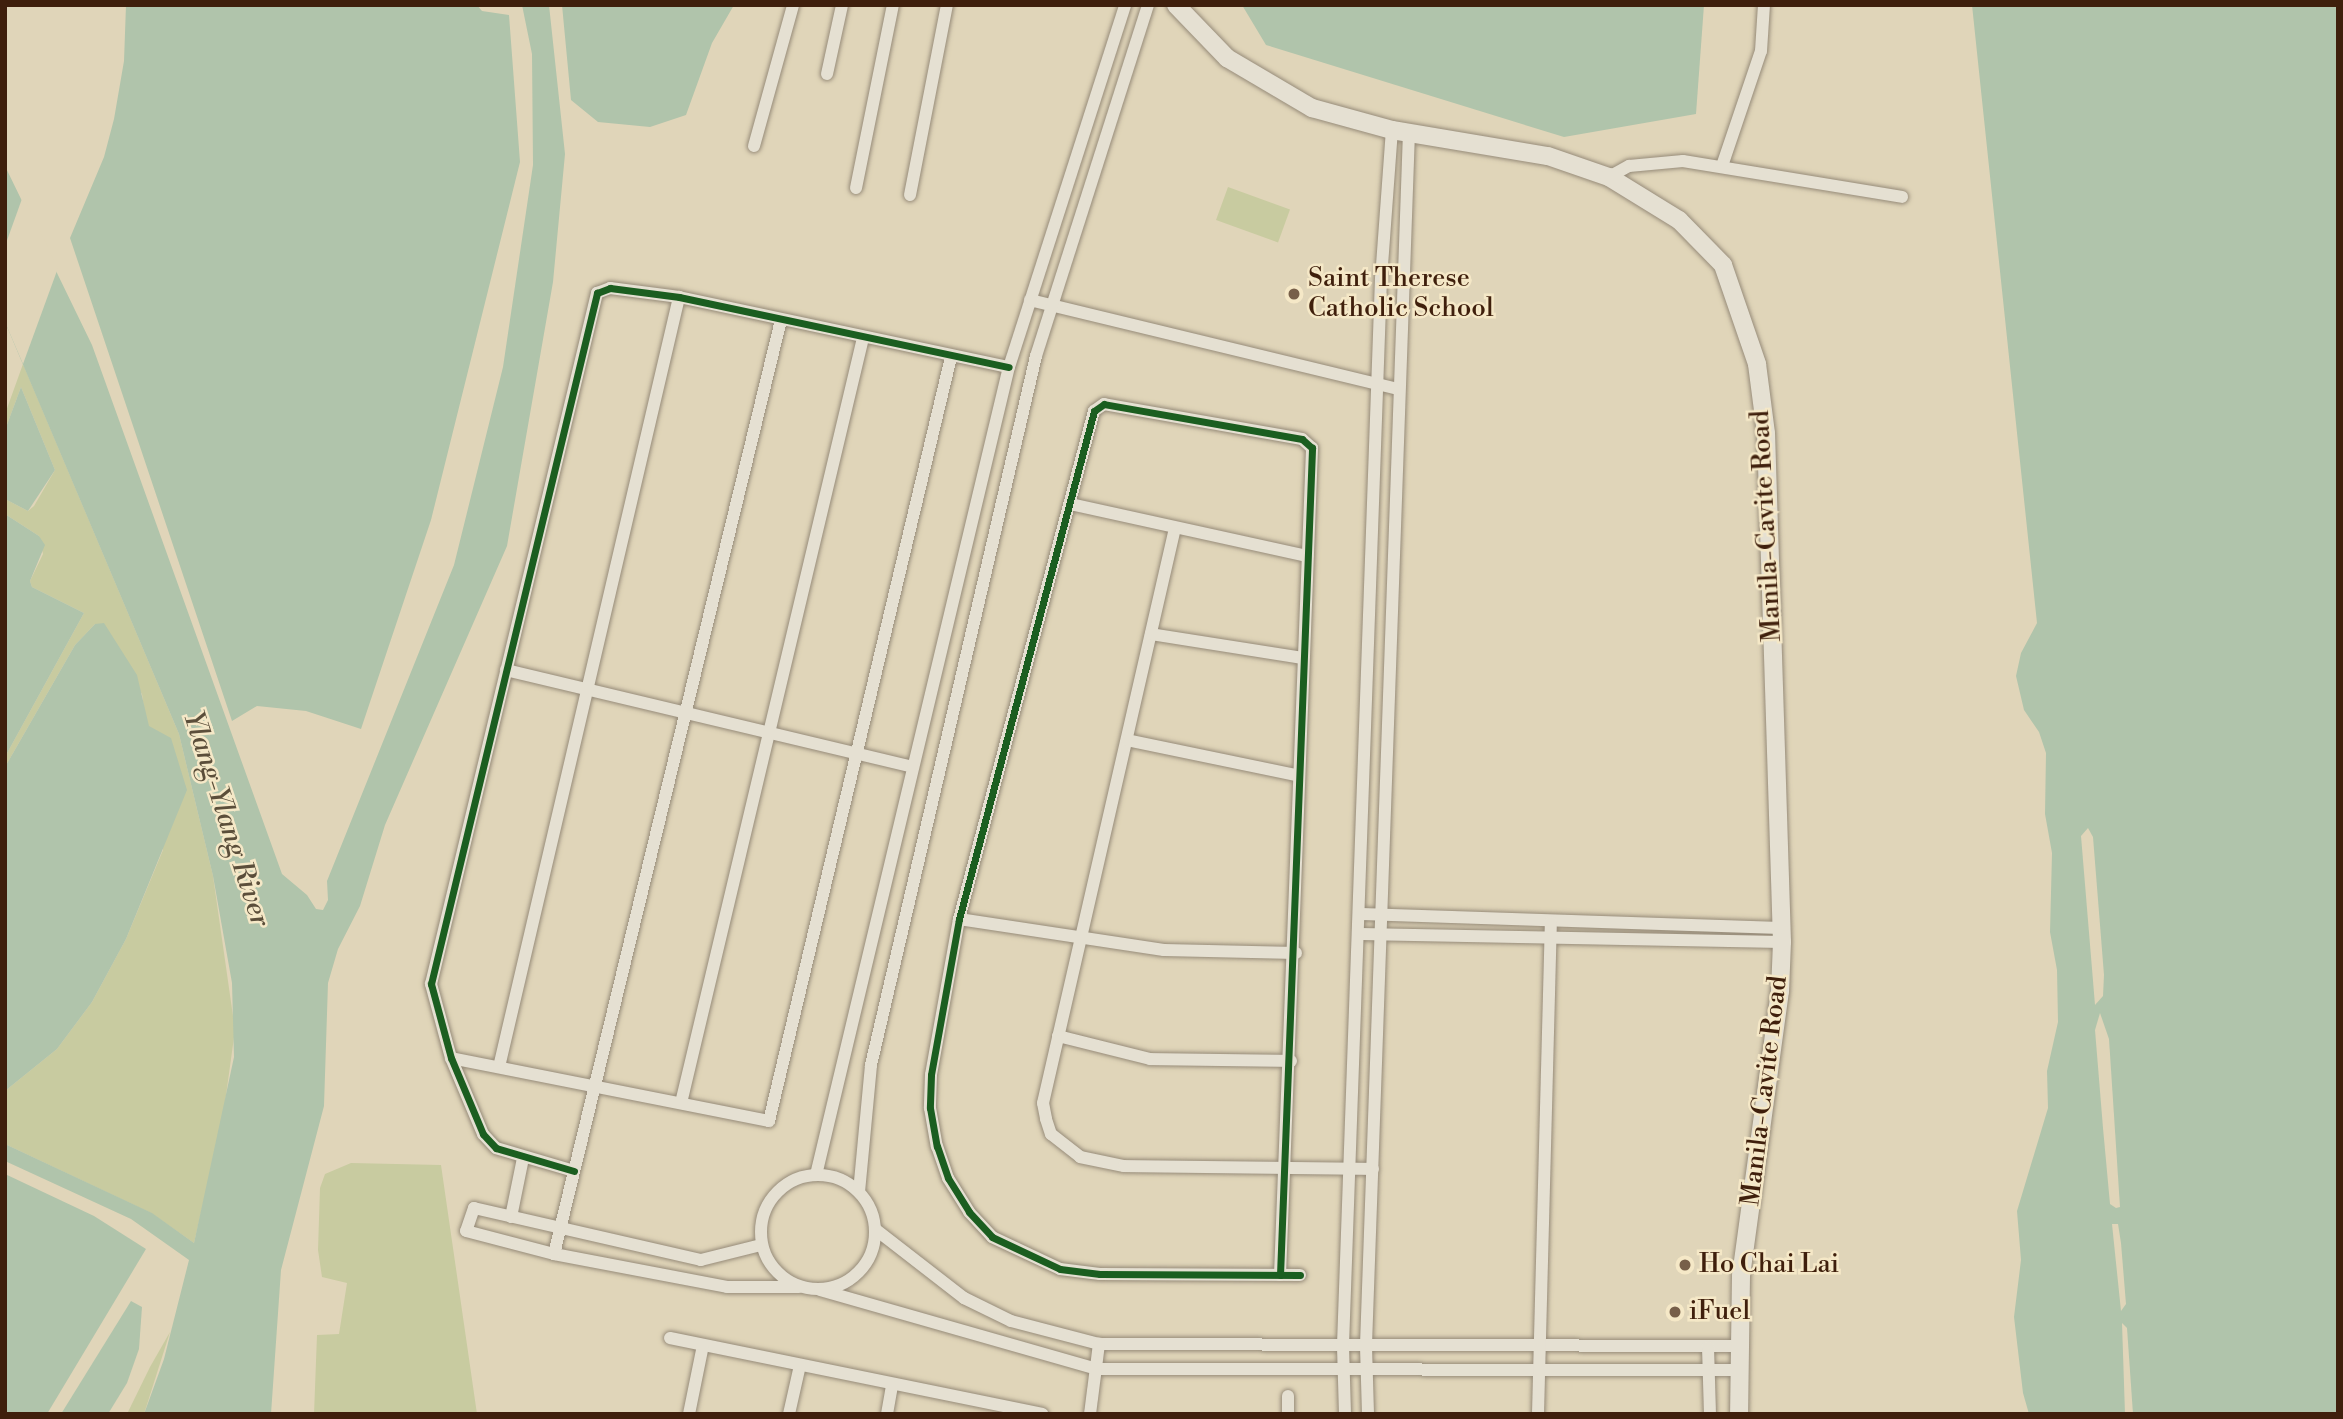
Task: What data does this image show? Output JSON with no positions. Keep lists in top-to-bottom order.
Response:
{
  "streets": {
    "main road": ["Manila-Cavite Road"]
  },
  "water": ["Ylang-Ylang River"],
  "places": ["Saint Therese Catholic School", "Ho Chai Lai", "iFuel"]
}
